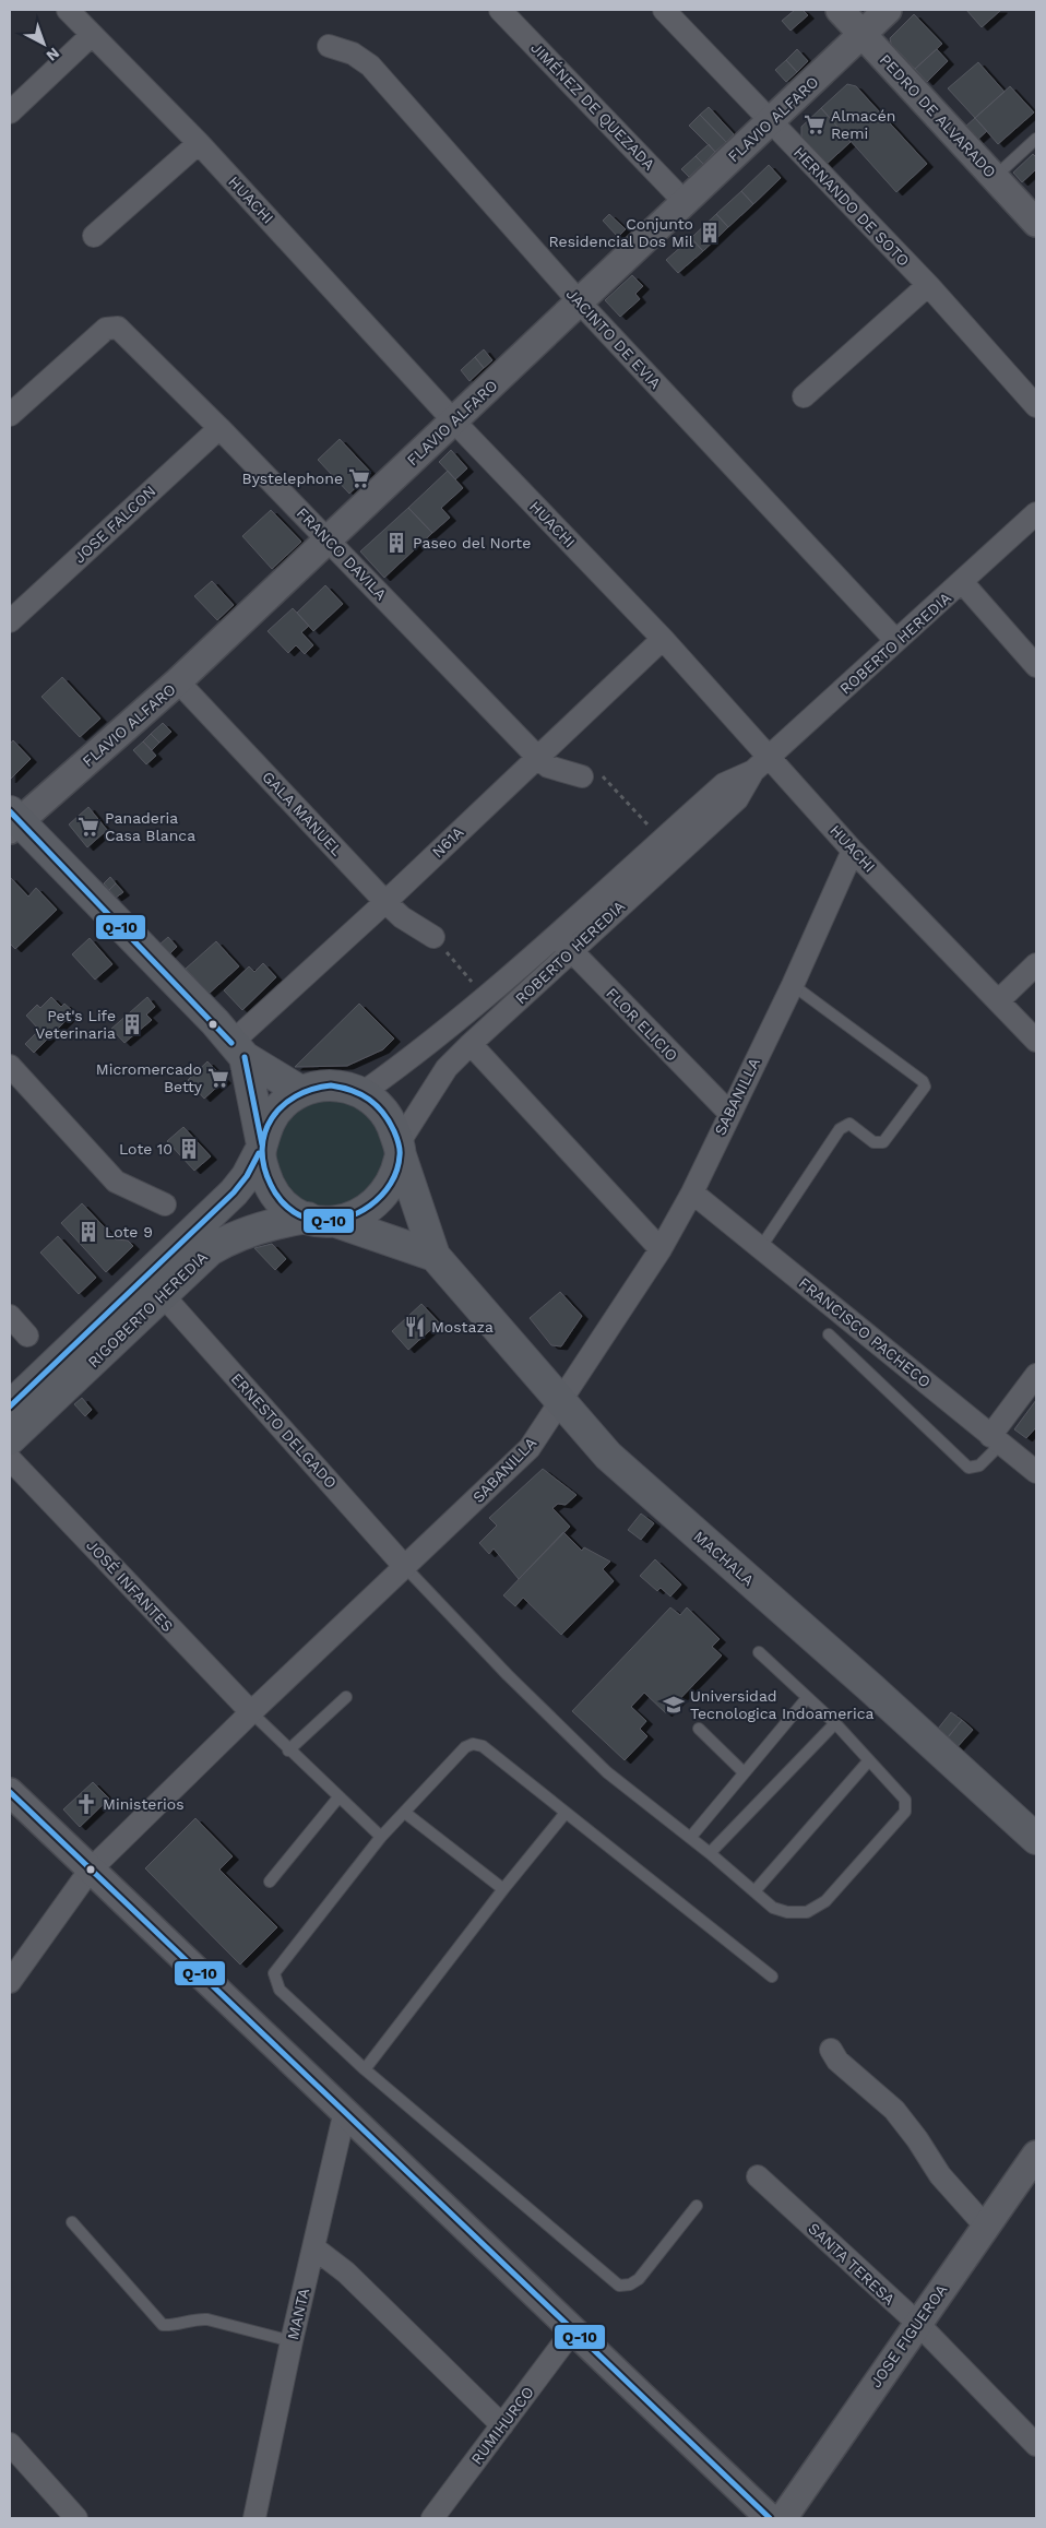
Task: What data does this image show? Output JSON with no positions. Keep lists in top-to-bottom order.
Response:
{
  "streets": {
    "main road": ["RIGOBERTO HEREDIA", "MACHALA"],
    "street": [
      "JIMÉNEZ DE QUEZADA",
      "PEDRO DE ALVARADO",
      "FLAVIO ALFARO",
      "HUACHI",
      "HERNANDO DE SOTO",
      "JACINTO DE EVIA",
      "JOSE FALCON",
      "FRANCO DAVILA",
      "ROBERTO HEREDIA",
      "GALA MANUEL",
      "N61A",
      "FLOR ELICIO",
      "SABANILLA",
      "FRANCISCO PACHECO",
      "ERNESTO DELGADO",
      "JOSÉ INFANTES",
      "SANTA TERESA",
      "MANTA",
      "JOSE FIGUEROA",
      "RUMIHURCO"
    ]
  },
  "crossings": [
    ["JIMÉNEZ DE QUEZADA", "FLAVIO ALFARO"],
    ["PEDRO DE ALVARADO", "FLAVIO ALFARO"],
    ["FLAVIO ALFARO", "HUACHI"],
    ["FLAVIO ALFARO", "HERNANDO DE SOTO"],
    ["FLAVIO ALFARO", "JACINTO DE EVIA"],
    ["FLAVIO ALFARO", "FRANCO DAVILA"],
    ["FLAVIO ALFARO", "GALA MANUEL"],
    ["HUACHI", "ROBERTO HEREDIA"],
    ["HUACHI", "N61A"],
    ["HUACHI", "SABANILLA"],
    ["JACINTO DE EVIA", "ROBERTO HEREDIA"],
    ["JOSE FALCON", "FRANCO DAVILA"],
    ["FRANCO DAVILA", "N61A"],
    ["ROBERTO HEREDIA", "FLOR ELICIO"],
    ["ROBERTO HEREDIA", "RIGOBERTO HEREDIA"],
    ["ROBERTO HEREDIA", "MACHALA"],
    ["GALA MANUEL", "N61A"],
    ["FLOR ELICIO", "SABANILLA"],
    ["SABANILLA", "FRANCISCO PACHECO"],
    ["SABANILLA", "ERNESTO DELGADO"],
    ["SABANILLA", "MACHALA"],
    ["SABANILLA", "JOSÉ INFANTES"],
    ["RIGOBERTO HEREDIA", "ERNESTO DELGADO"],
    ["RIGOBERTO HEREDIA", "MACHALA"],
    ["SANTA TERESA", "JOSE FIGUEROA"]
  ],
  "places": {
    "supermarket": [
      "Almacén Remi",
      "Bystelephone",
      "Panaderia Casa Blanca",
      "Micromercado Betty"
    ],
    "building": [
      "Conjunto Residencial Dos Mil",
      "Paseo del Norte",
      "Pet's Life Veterinaria",
      "Lote 10",
      "Lote 9"
    ],
    "restaurant": ["Mostaza"],
    "school or university": ["Universidad Tecnologica Indoamerica"],
    "church": ["Ministerios"]
  },
  "lines": ["transit line Q-10"],
  "north": "bottom right"
}
